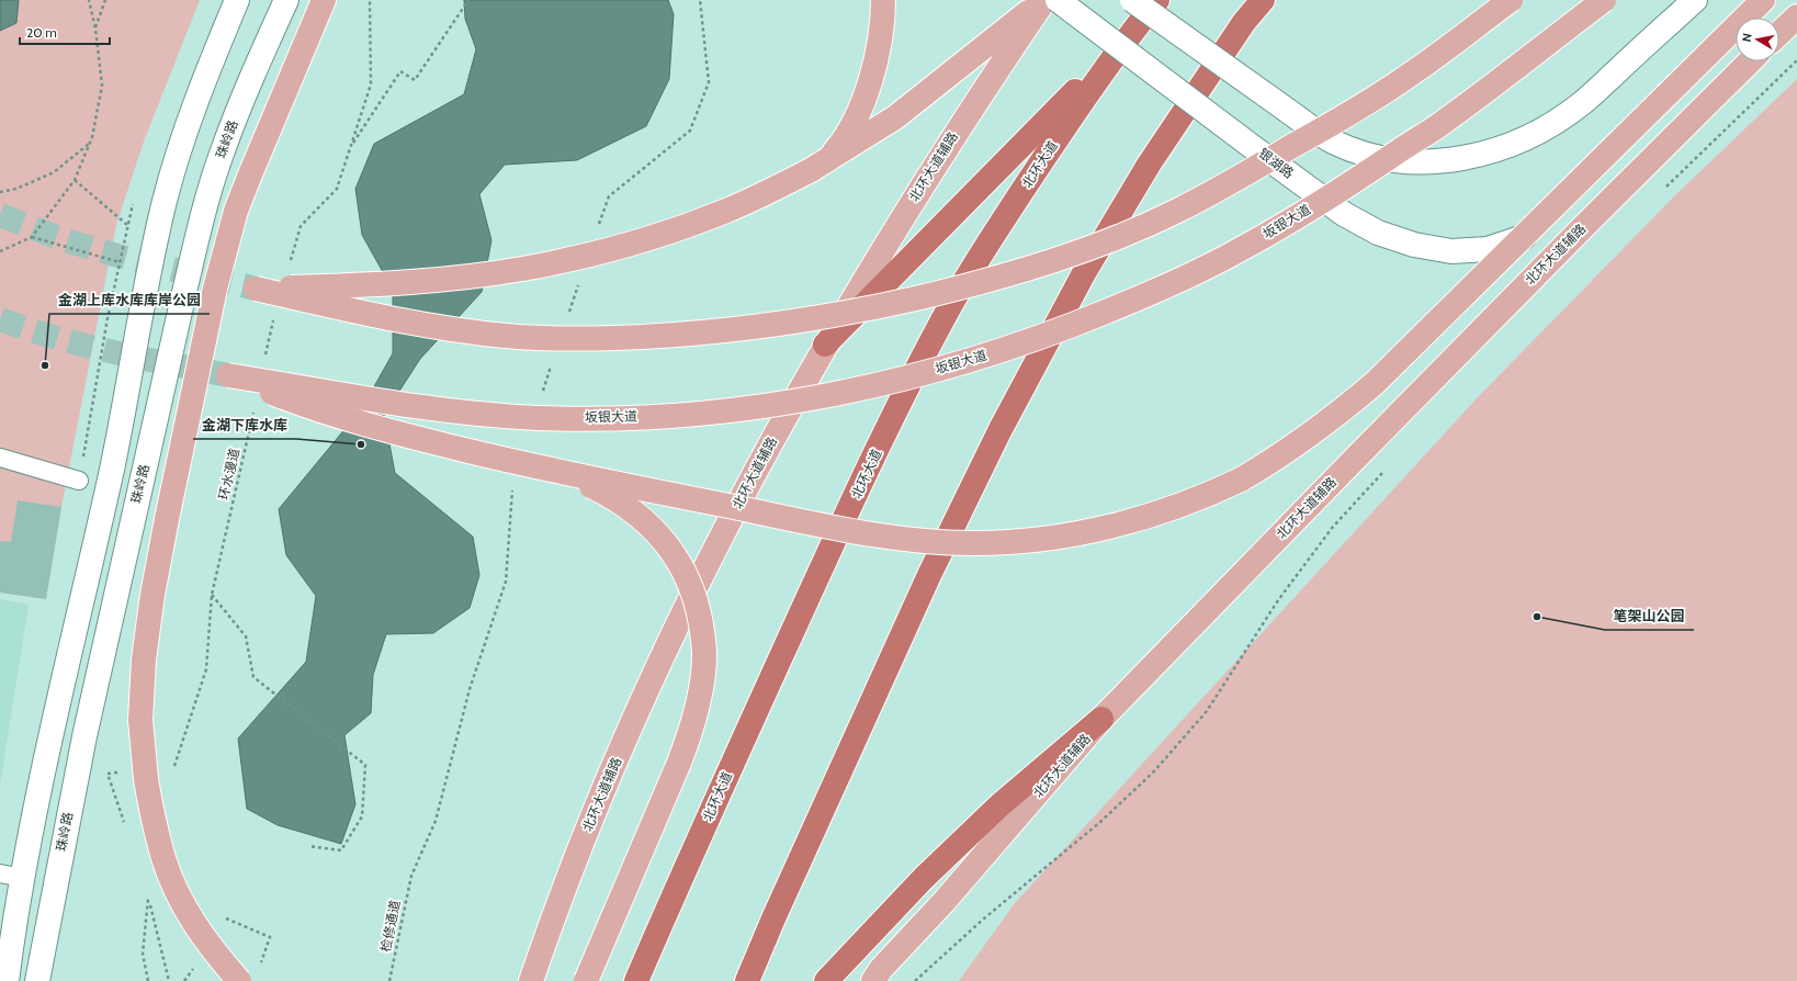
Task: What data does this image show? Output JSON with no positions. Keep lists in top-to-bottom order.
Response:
{
  "streets": {
    "highway": ["北环大道"],
    "main road": ["北环大道辅路", "坂银大道"],
    "street": ["珠岭路", "银湖路"],
    "path": ["环水漫道", "检修通道"]
  },
  "places": ["金湖上库水库库岸公园", "金湖下库水库", "笔架山公园"],
  "scale_bar": "20 m",
  "north": "left"
}
